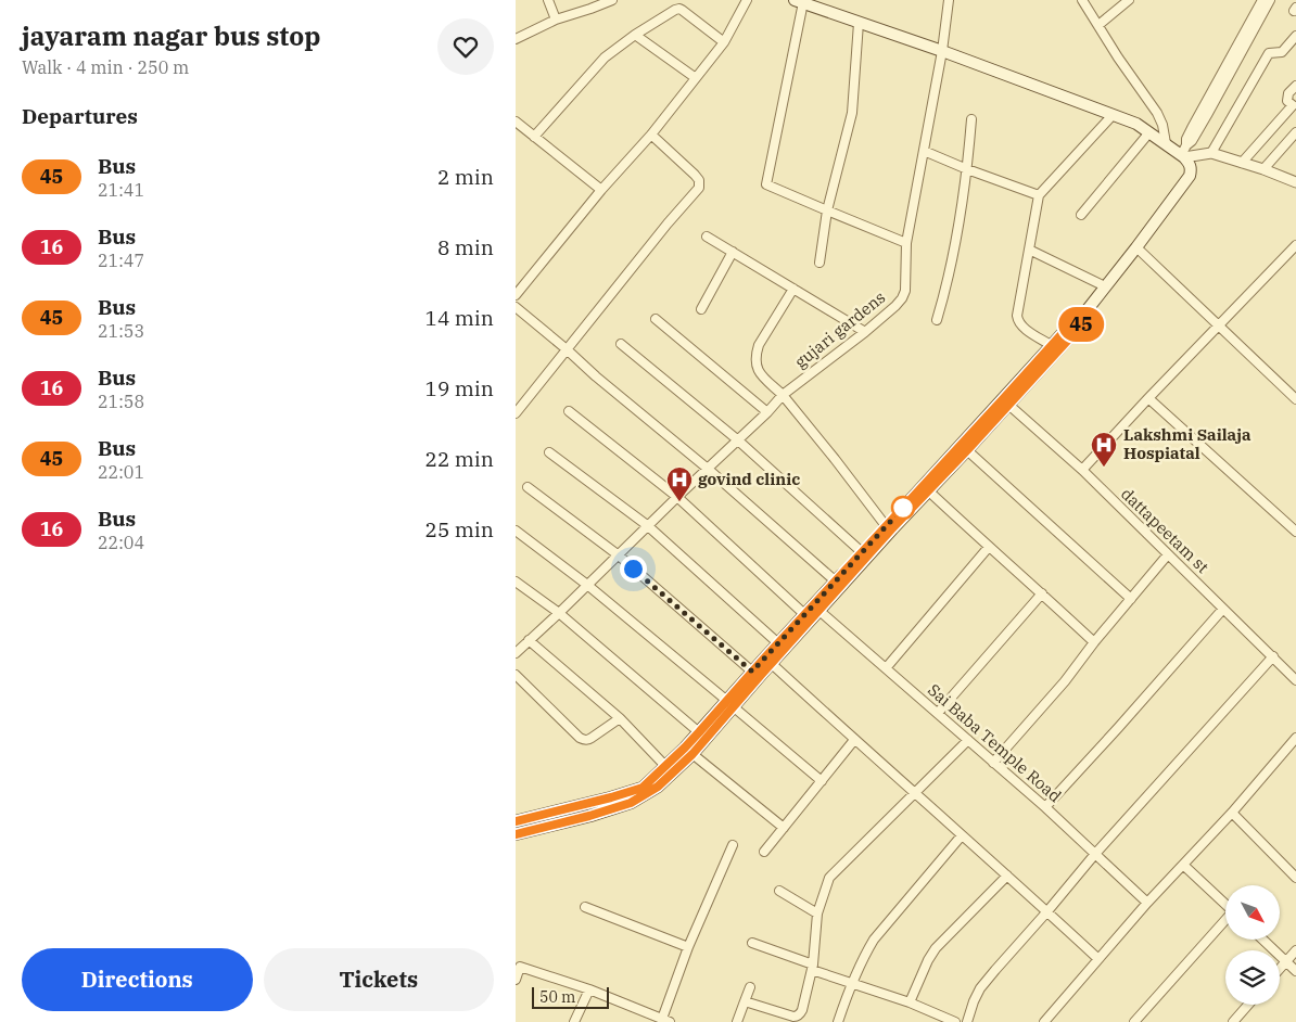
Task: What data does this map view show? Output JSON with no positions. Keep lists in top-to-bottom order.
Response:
{
  "streets": {
    "street": ["gujari gardens", "dattapeetam st", "Sai Baba Temple Road"]
  },
  "places": {
    "hospital": ["Lakshmi Sailaja Hospiatal", "govind clinic"]
  },
  "lines": ["bus line 45"],
  "scale_bar": "50 m",
  "north": "bottom right",
  "page": {
    "heading": [
      ["jayaram nagar bus stop", "Walk · 4 min · 250 m"],
      "Departures"
    ],
    "on_map": "45",
    "list": [
      {
        "mark": "45",
        "name": "Bus",
        "note": "21:41",
        "value": "2 min"
      },
      {
        "mark": "16",
        "name": "Bus",
        "note": "21:47",
        "value": "8 min"
      },
      {
        "mark": "45",
        "name": "Bus",
        "note": "21:53",
        "value": "14 min"
      },
      {
        "mark": "16",
        "name": "Bus",
        "note": "21:58",
        "value": "19 min"
      },
      {
        "mark": "45",
        "name": "Bus",
        "note": "22:01",
        "value": "22 min"
      },
      {
        "mark": "16",
        "name": "Bus",
        "note": "22:04",
        "value": "25 min"
      }
    ],
    "buttons": ["Directions", "Tickets"],
    "scale": "50 m"
  }
}
